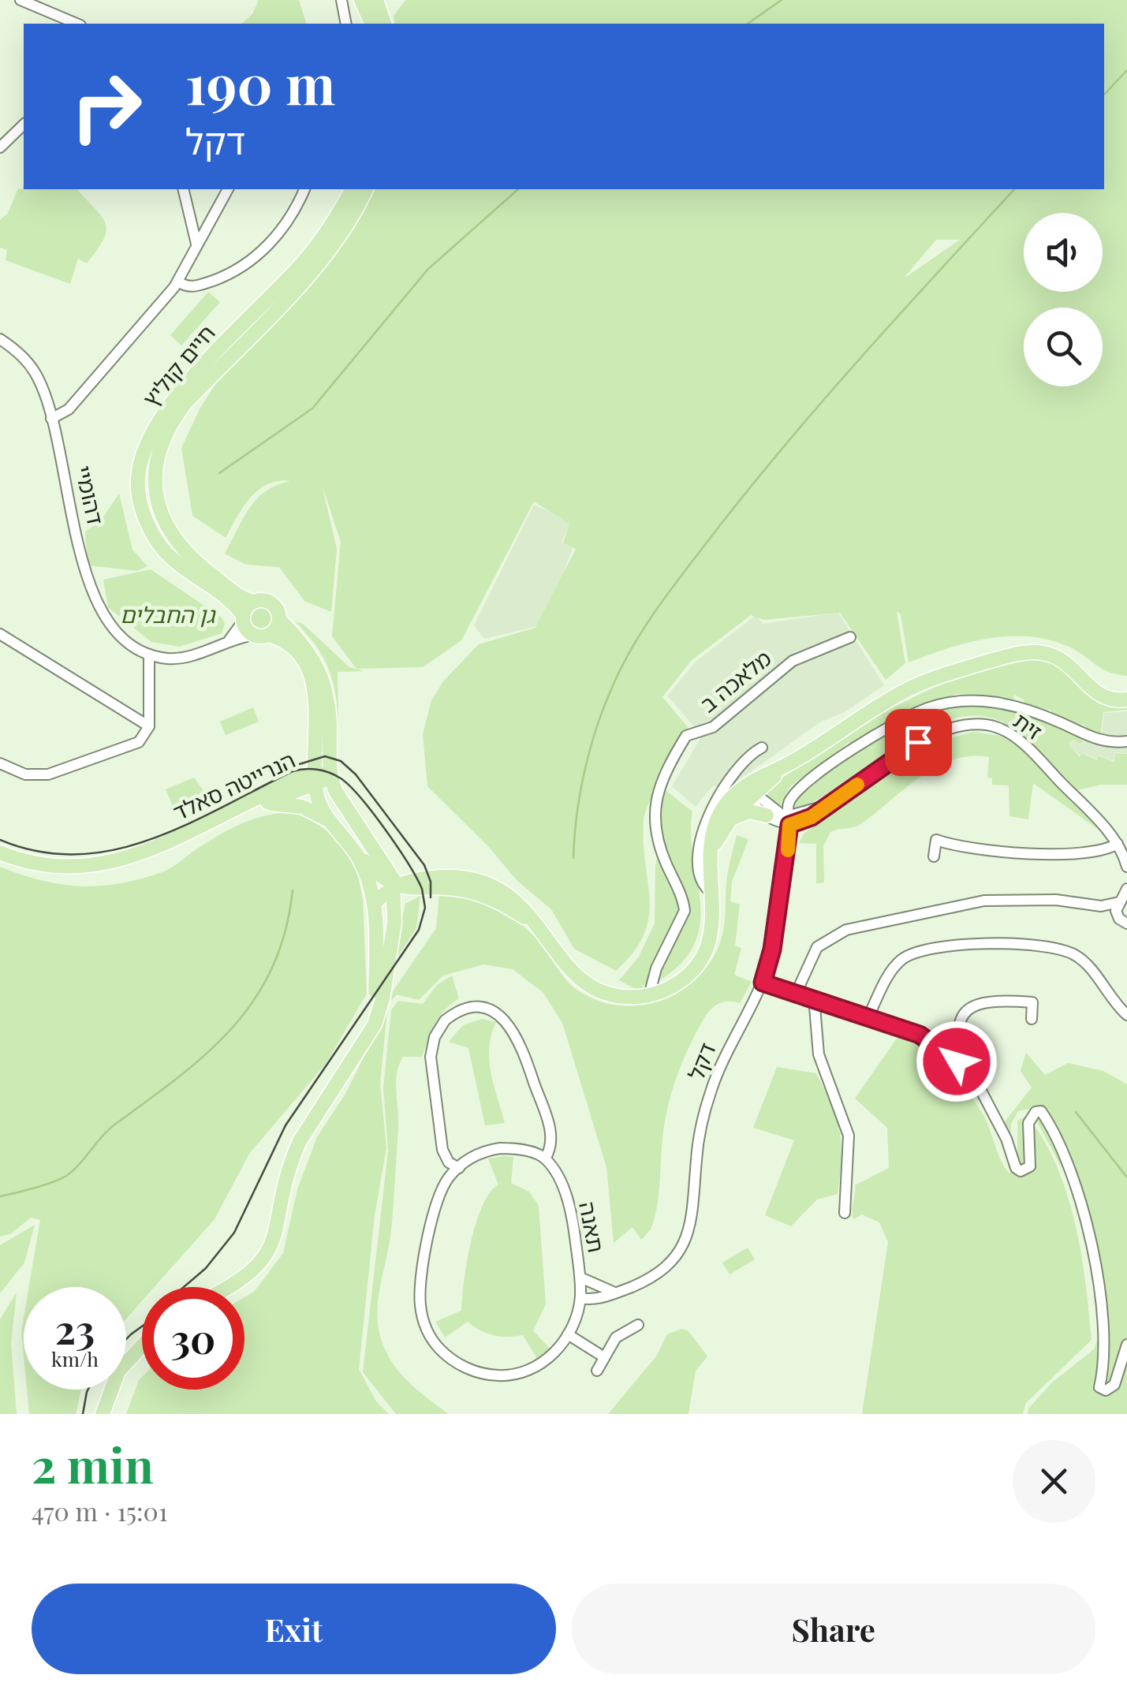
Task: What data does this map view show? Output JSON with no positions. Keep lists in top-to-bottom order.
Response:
{
  "streets": {
    "main road": ["חיים קוליץ", "הנרייטה סאלד"],
    "street": [
      "דהומיי",
      "מלאכה ב",
      "זית",
      "דקל",
      "תאנה"
    ]
  },
  "crossings": [
    ["זית", "דקל"],
    ["דקל", "תאנה"]
  ],
  "parks": ["גן החבלים"],
  "page": {
    "turn": ["190 m", "דקל"],
    "speed": "23 km/h",
    "limit": "30",
    "heading": ["2 min", "470 m · 15:01"],
    "buttons": ["Exit", "Share"]
  }
}
